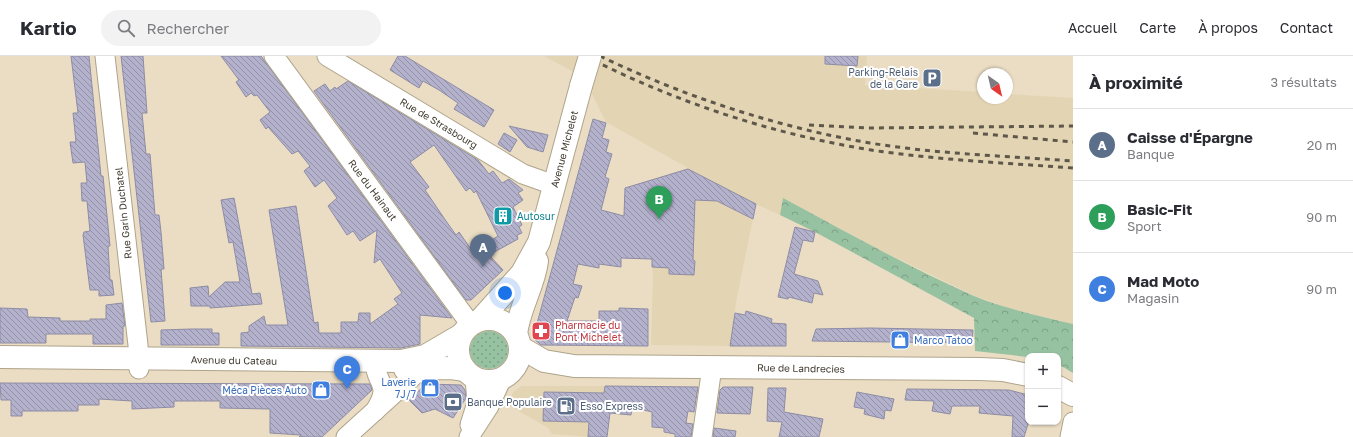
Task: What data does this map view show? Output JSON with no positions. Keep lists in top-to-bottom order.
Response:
{
  "streets": {
    "main road": ["Avenue Michelet", "Avenue du Cateau", "Rue de Landrecies"],
    "street": ["Rue de Strasbourg", "Rue du Hainaut", "Rue Garin Duchatel"]
  },
  "crossings": [
    ["Rue de Strasbourg", "Avenue Michelet"],
    ["Avenue Michelet", "Rue du Hainaut"],
    ["Avenue Michelet", "Avenue du Cateau"],
    ["Avenue Michelet", "Rue de Landrecies"],
    ["Rue du Hainaut", "Avenue du Cateau"],
    ["Rue du Hainaut", "Rue de Landrecies"],
    ["Rue Garin Duchatel", "Avenue du Cateau"],
    ["Avenue du Cateau", "Rue de Landrecies"]
  ],
  "places": {
    "parking": ["Parking-Relais de la Gare"],
    "building": ["Autosur"],
    "pharmacy": ["Pharmacie du Pont Michelet"],
    "shop": ["Marco Tatoo", "Laverie 7J/7", "Méca Pièces Auto"],
    "bank": ["Banque Populaire"],
    "fuel station": ["Esso Express"]
  },
  "north": "bottom right",
  "page": {
    "header": "Kartio",
    "search": "Rechercher",
    "nav": [
      "Accueil",
      "Carte",
      "À propos",
      "Contact"
    ],
    "heading": ["À proximité", "3 résultats"],
    "list": [
      {
        "mark": "A",
        "name": "Caisse d'Épargne",
        "note": "Banque",
        "value": "20 m"
      },
      {
        "mark": "B",
        "name": "Basic-Fit",
        "note": "Sport",
        "value": "90 m"
      },
      {
        "mark": "C",
        "name": "Mad Moto",
        "note": "Magasin",
        "value": "90 m"
      }
    ],
    "pins": ["B", "A", "C"],
    "map_buttons": ["+", "−"]
  }
}
